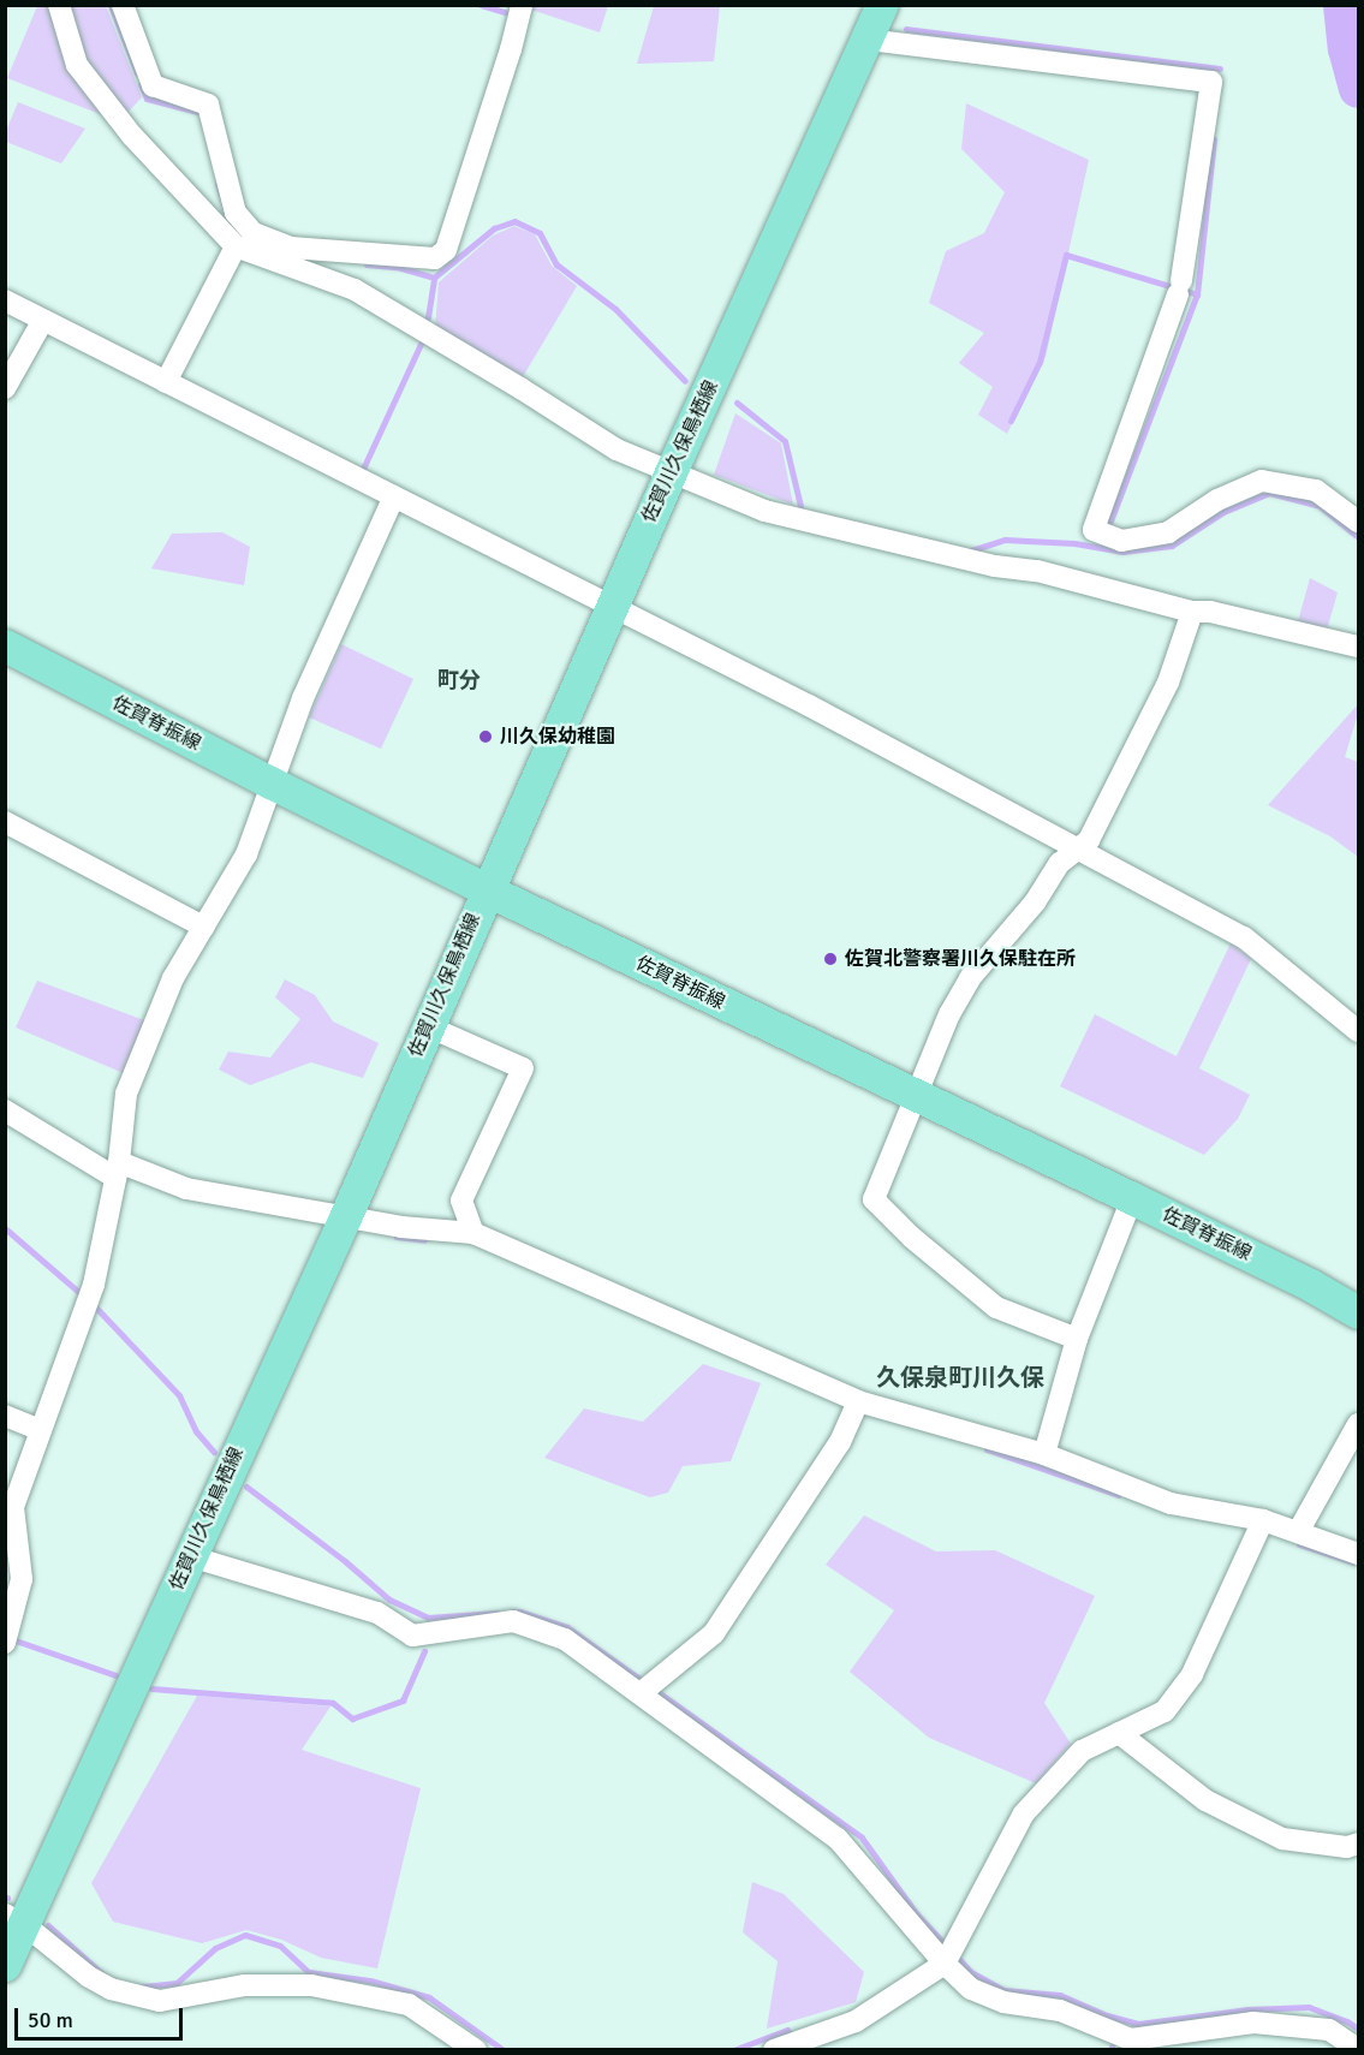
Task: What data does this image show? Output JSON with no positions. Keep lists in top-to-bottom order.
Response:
{
  "streets": {
    "main road": ["佐賀川久保鳥栖線", "佐賀脊振線"]
  },
  "crossings": [
    ["佐賀川久保鳥栖線", "佐賀脊振線"]
  ],
  "districts": ["町分", "久保泉町川久保"],
  "places": ["川久保幼稚園", "佐賀北警察署川久保駐在所"],
  "scale_bar": "50 m"
}
